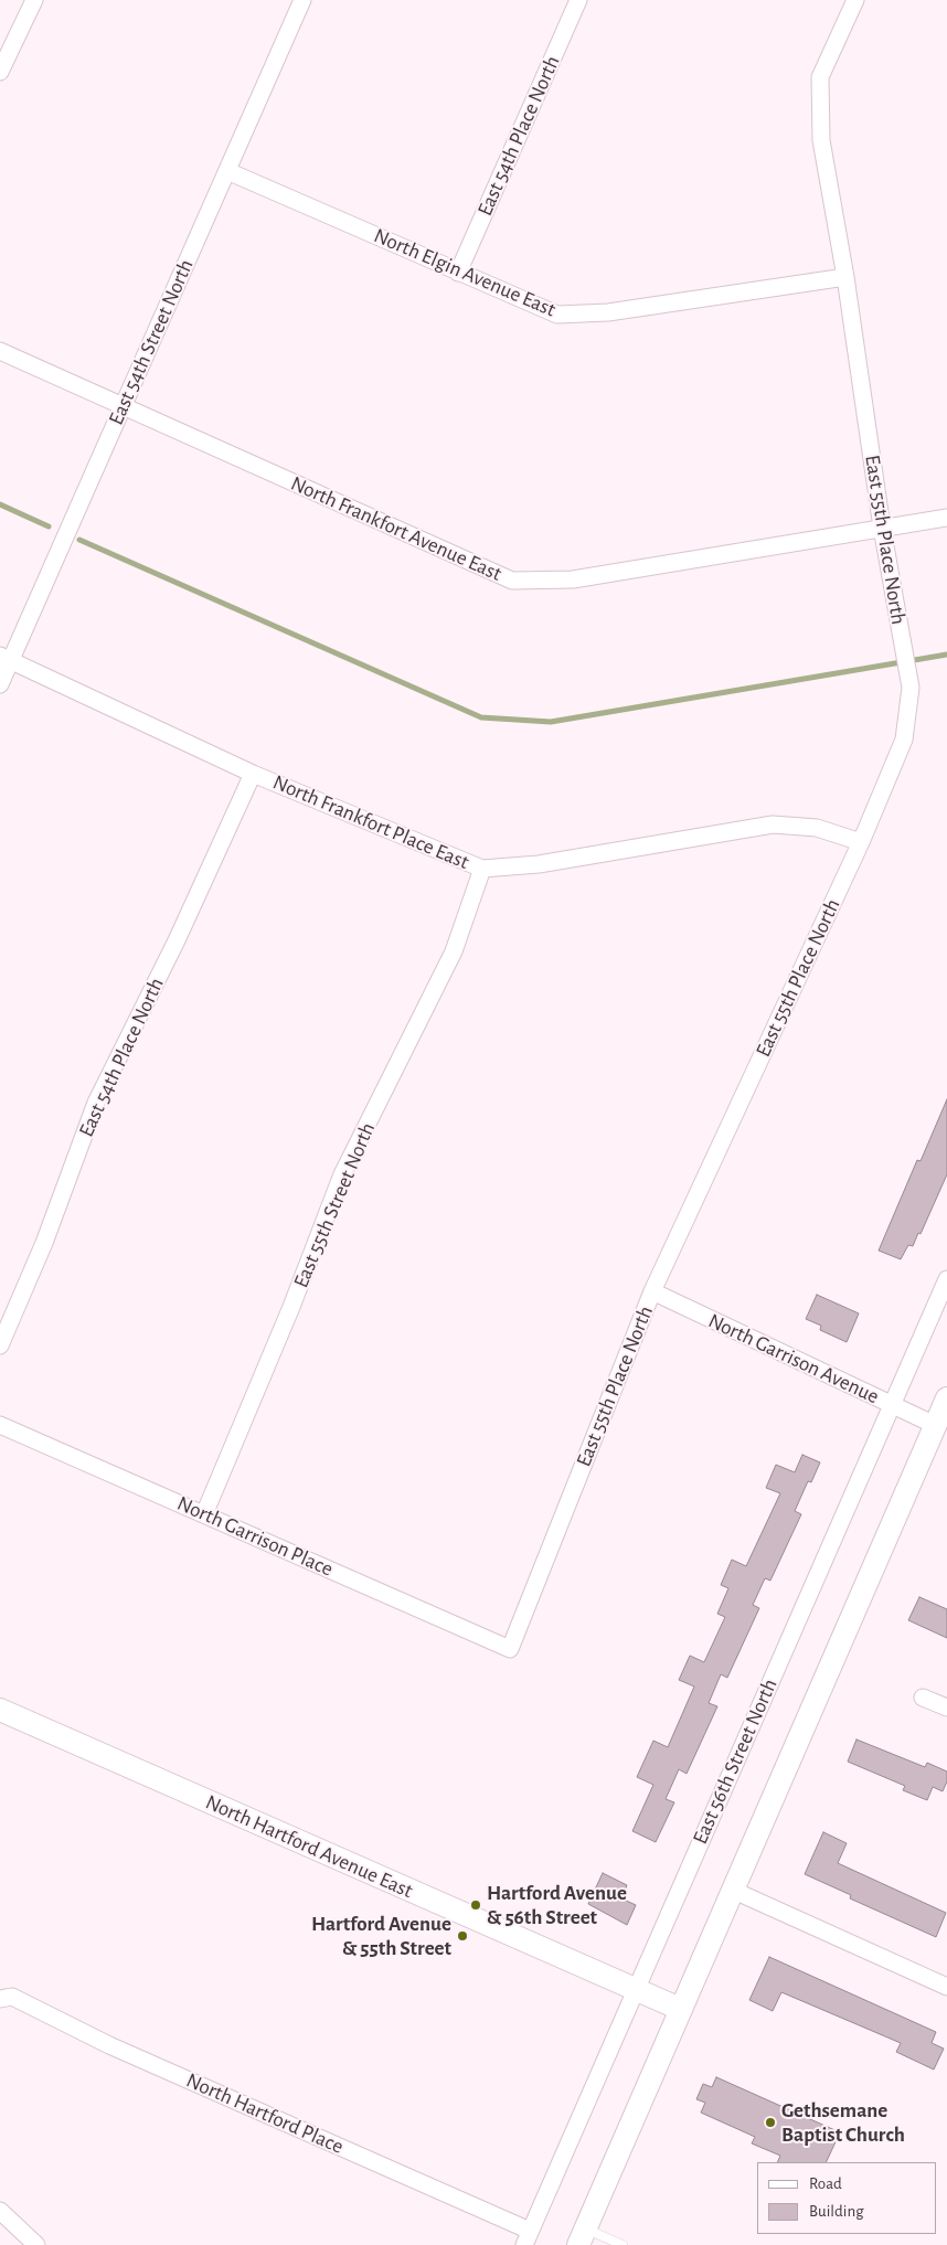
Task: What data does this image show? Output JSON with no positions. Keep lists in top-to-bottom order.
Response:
{
  "streets": {
    "street": [
      "East 54th Place North",
      "North Elgin Avenue East",
      "East 54th Street North",
      "North Frankfort Avenue East",
      "East 55th Place North",
      "North Frankfort Place East",
      "East 55th Street North",
      "North Garrison Avenue",
      "North Garrison Place",
      "East 56th Street North",
      "North Hartford Avenue East",
      "North Hartford Place"
    ]
  },
  "crossings": [
    ["East 54th Place North", "North Elgin Avenue East"],
    ["East 54th Place North", "North Frankfort Place East"],
    ["North Elgin Avenue East", "East 54th Street North"],
    ["North Elgin Avenue East", "East 55th Place North"],
    ["East 54th Street North", "North Frankfort Avenue East"],
    ["East 54th Street North", "North Frankfort Place East"],
    ["North Frankfort Avenue East", "East 55th Place North"],
    ["East 55th Place North", "North Frankfort Place East"],
    ["East 55th Place North", "North Garrison Avenue"],
    ["East 55th Place North", "North Garrison Place"],
    ["North Frankfort Place East", "East 55th Street North"],
    ["East 55th Street North", "North Garrison Place"],
    ["North Garrison Avenue", "East 56th Street North"],
    ["East 56th Street North", "North Hartford Avenue East"],
    ["East 56th Street North", "North Hartford Place"]
  ],
  "places": ["Hartford Avenue & 56th Street", "Hartford Avenue & 55th Street", "Gethsemane Baptist Church"],
  "legend": ["Road", "Building"]
}
